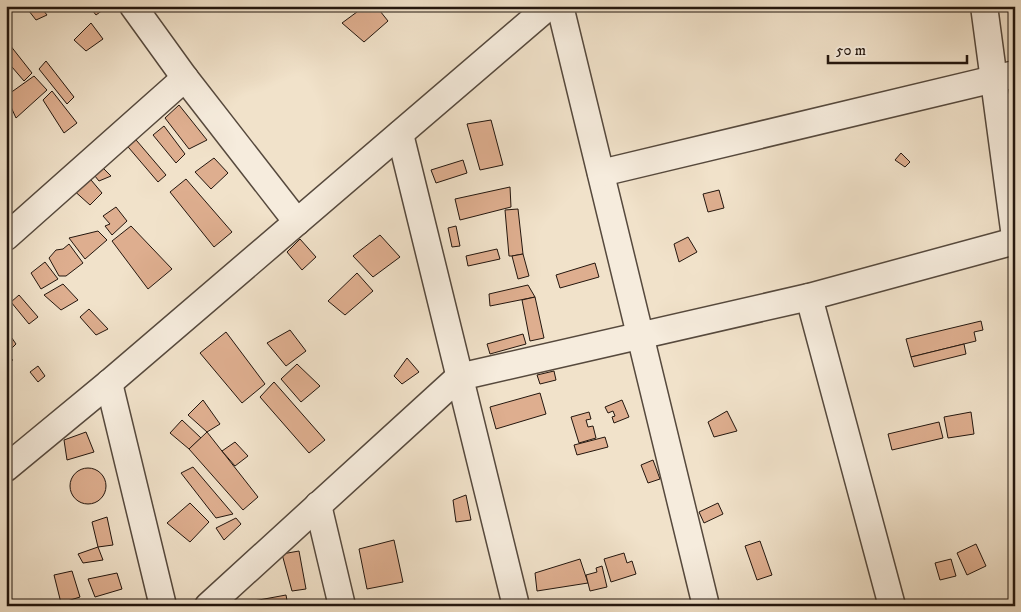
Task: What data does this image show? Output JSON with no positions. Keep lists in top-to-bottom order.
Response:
{
  "scale_bar": "50 m"
}
